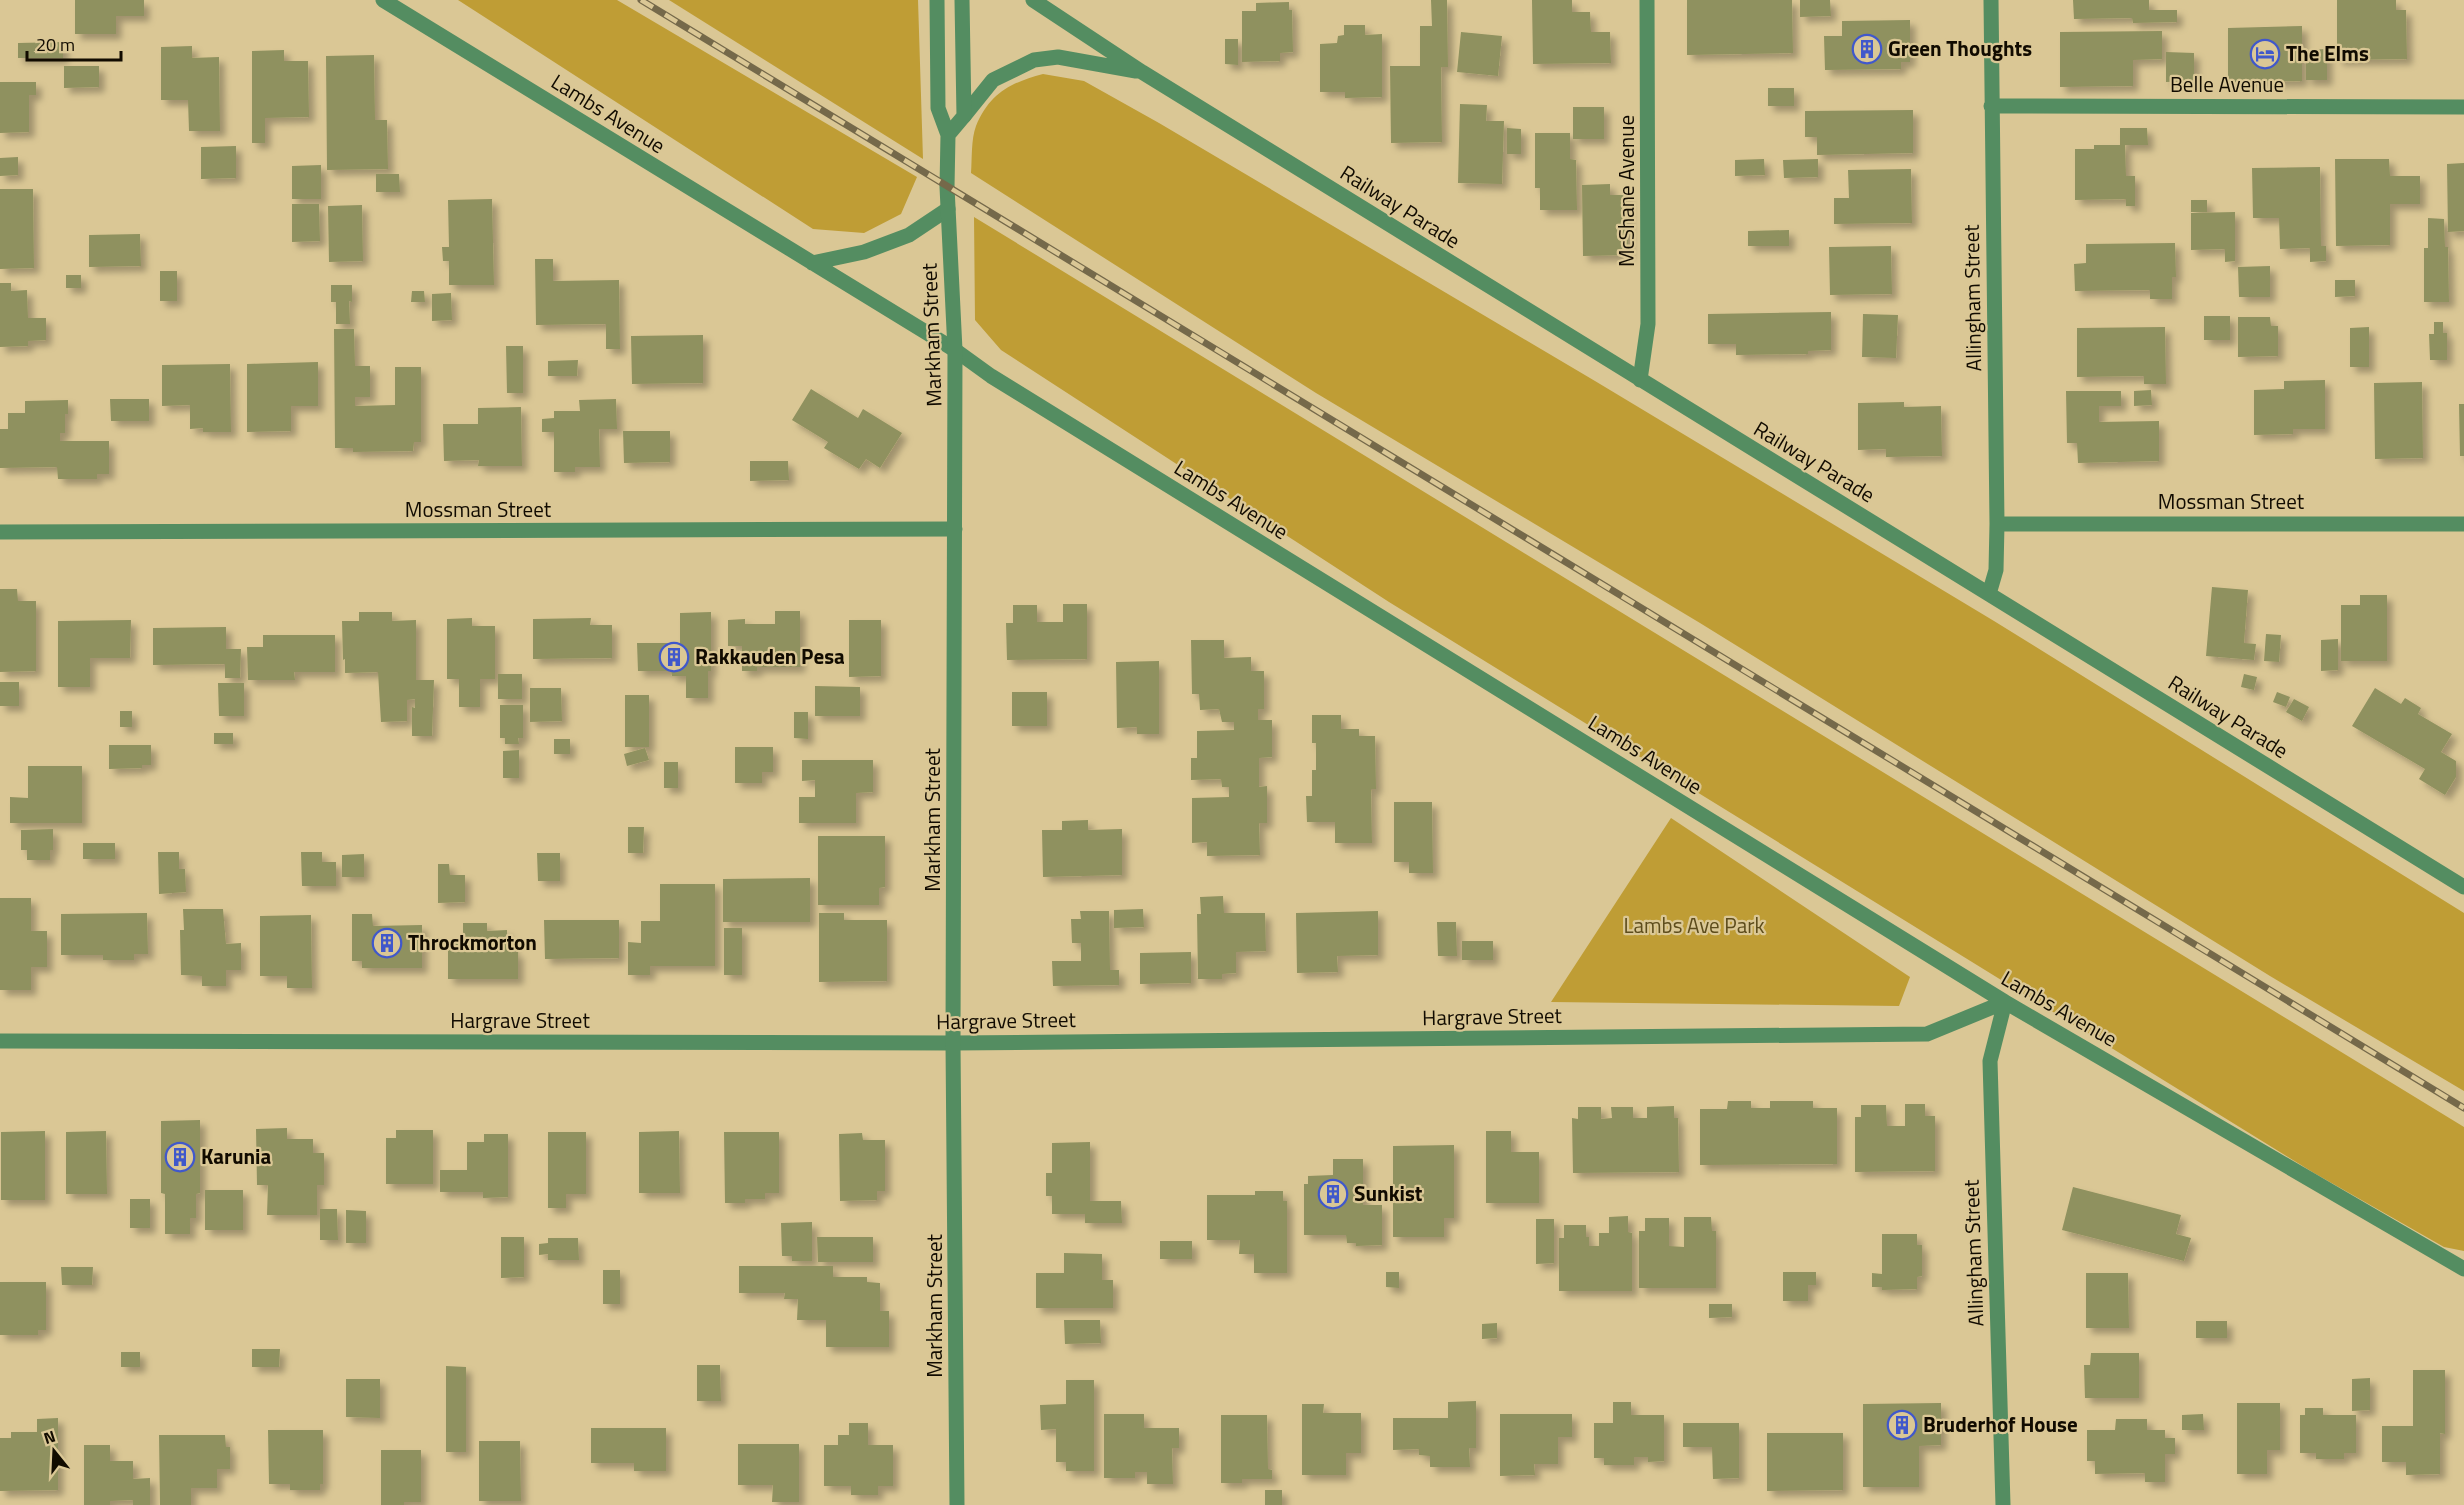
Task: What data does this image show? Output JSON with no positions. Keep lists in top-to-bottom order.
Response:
{
  "streets": {
    "street": [
      "Belle Avenue",
      "Lambs Avenue",
      "McShane Avenue",
      "Railway Parade",
      "Allingham Street",
      "Markham Street",
      "Mossman Street",
      "Hargrave Street"
    ]
  },
  "crossings": [
    ["Belle Avenue", "Allingham Street"],
    ["Lambs Avenue", "Allingham Street"],
    ["Lambs Avenue", "Markham Street"],
    ["Lambs Avenue", "Hargrave Street"],
    ["McShane Avenue", "Railway Parade"],
    ["Railway Parade", "Allingham Street"],
    ["Allingham Street", "Mossman Street"],
    ["Allingham Street", "Hargrave Street"],
    ["Markham Street", "Mossman Street"],
    ["Markham Street", "Hargrave Street"]
  ],
  "parks": ["Lambs Ave Park"],
  "places": {
    "building": [
      "Green Thoughts",
      "Rakkauden Pesa",
      "Throckmorton",
      "Karunia",
      "Sunkist",
      "Bruderhof House"
    ],
    "hotel": ["The Elms"]
  },
  "scale_bar": "20 m",
  "north": "top"
}
